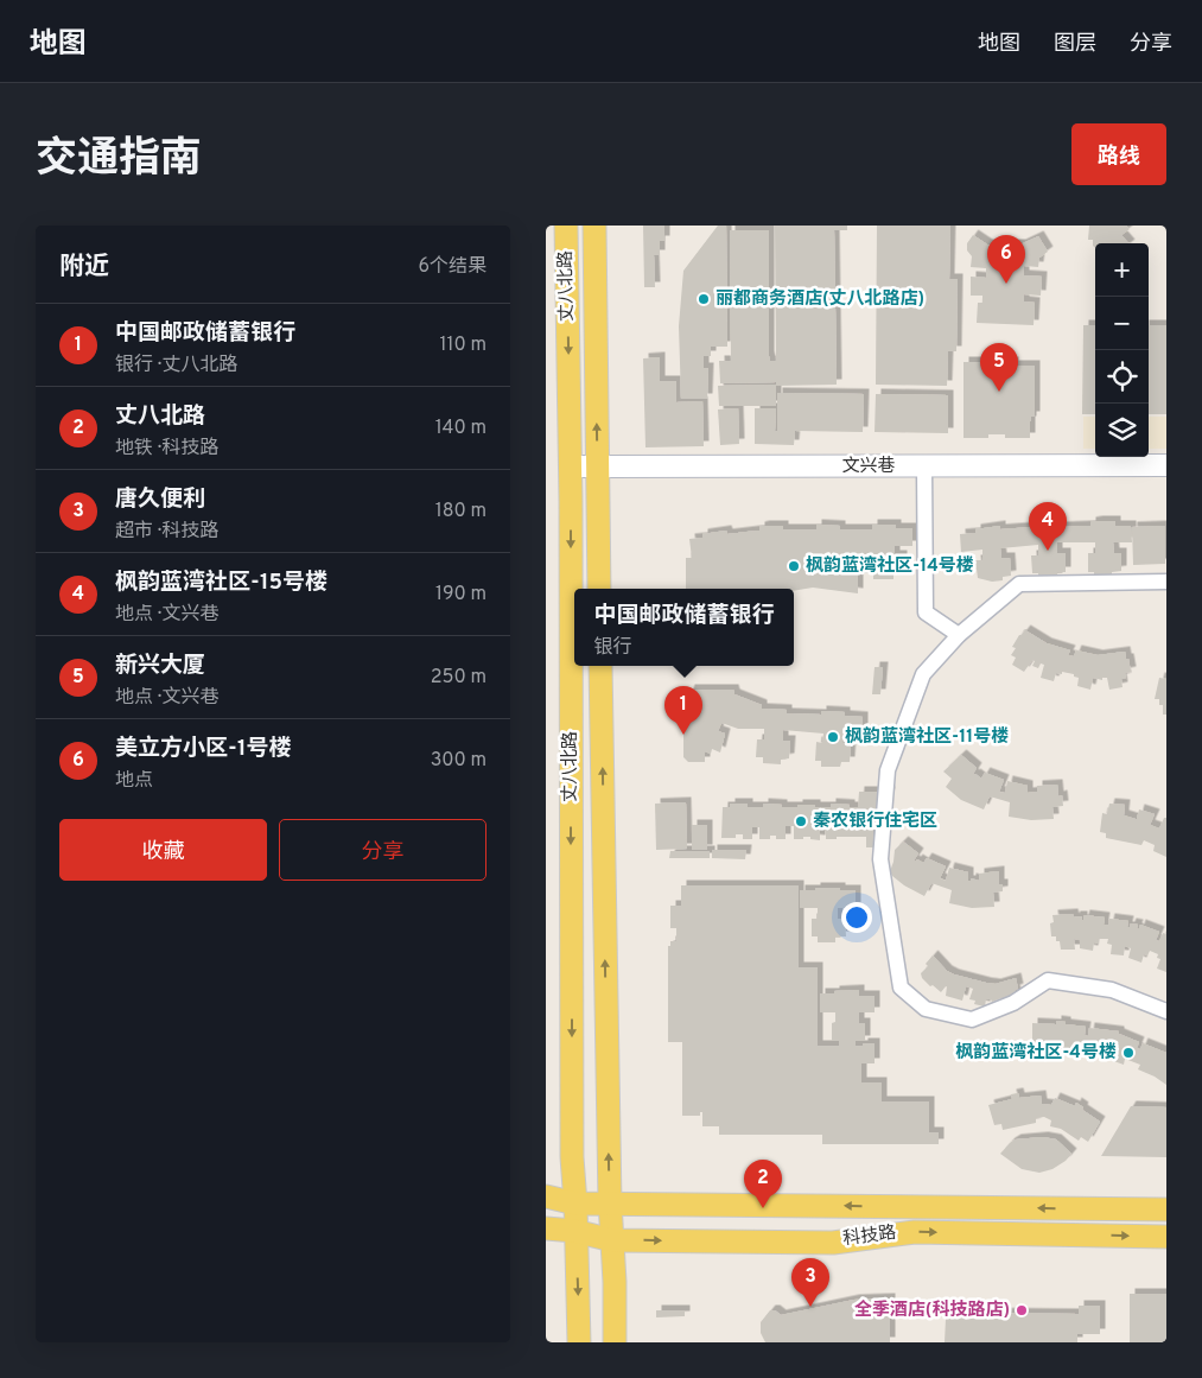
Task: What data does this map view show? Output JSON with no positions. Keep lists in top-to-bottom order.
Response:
{
  "streets": {
    "main road": ["丈八北路", "科技路"],
    "street": ["文兴巷"]
  },
  "crossings": [
    ["丈八北路", "文兴巷"],
    ["丈八北路", "科技路"]
  ],
  "places": [
    "丽都商务酒店(丈八北路店)",
    "枫韵蓝湾社区-14号楼",
    "枫韵蓝湾社区-11号楼",
    "秦农银行住宅区",
    "枫韵蓝湾社区-4号楼",
    "全季酒店(科技路店)"
  ],
  "page": {
    "header": "地图",
    "nav": ["地图", "图层", "分享"],
    "title": "交通指南",
    "buttons": [
      "路线",
      ["收藏", "分享"]
    ],
    "heading": ["附近", "6个结果"],
    "pins": [
      "6",
      "5",
      "4",
      "1",
      "2",
      "3"
    ],
    "map_buttons": ["+", "−"],
    "list": [
      {
        "mark": "1",
        "name": "中国邮政储蓄银行",
        "note": "银行 · 丈八北路",
        "value": "110 m"
      },
      {
        "mark": "2",
        "name": "丈八北路",
        "note": "地铁 · 科技路",
        "value": "140 m"
      },
      {
        "mark": "3",
        "name": "唐久便利",
        "note": "超市 · 科技路",
        "value": "180 m"
      },
      {
        "mark": "4",
        "name": "枫韵蓝湾社区-15号楼",
        "note": "地点 · 文兴巷",
        "value": "190 m"
      },
      {
        "mark": "5",
        "name": "新兴大厦",
        "note": "地点 · 文兴巷",
        "value": "250 m"
      },
      {
        "mark": "6",
        "name": "美立方小区-1号楼",
        "note": "地点",
        "value": "300 m"
      }
    ],
    "popup": ["中国邮政储蓄银行", "银行"]
  }
}
